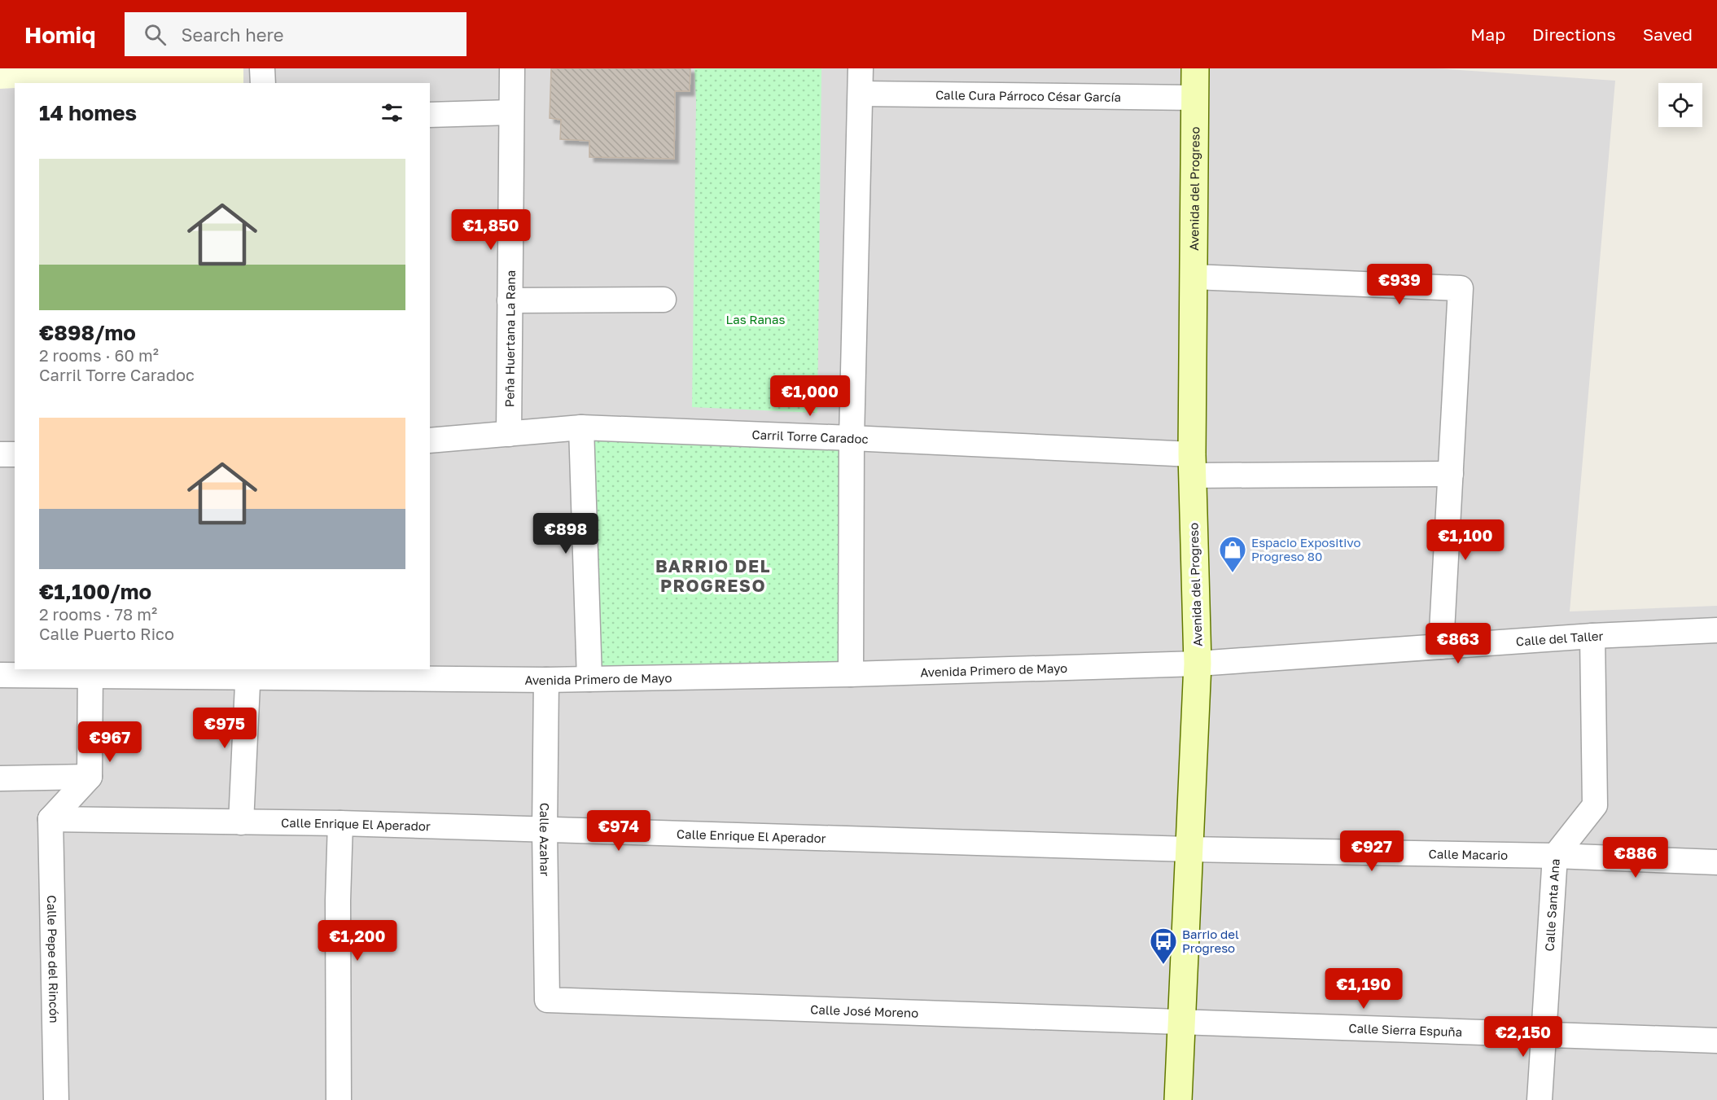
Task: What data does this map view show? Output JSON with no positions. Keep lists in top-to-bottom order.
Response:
{
  "streets": {
    "main road": ["Avenida del Progreso"],
    "street": [
      "Calle Cura Párroco César García",
      "Peña Huertana La Rana",
      "Carril Torre Caradoc",
      "Calle del Taller",
      "Avenida Primero de Mayo",
      "Calle Enrique El Aperador",
      "Calle Azahar",
      "Calle Macario",
      "Calle Santa Ana",
      "Calle Pepe del Rincón",
      "Calle José Moreno",
      "Calle Sierra Espuña"
    ]
  },
  "crossings": [
    ["Calle Cura Párroco César García", "Avenida del Progreso"],
    ["Avenida del Progreso", "Carril Torre Caradoc"],
    ["Avenida del Progreso", "Calle del Taller"],
    ["Avenida del Progreso", "Avenida Primero de Mayo"],
    ["Avenida del Progreso", "Calle Enrique El Aperador"],
    ["Avenida del Progreso", "Calle Macario"],
    ["Avenida del Progreso", "Calle José Moreno"],
    ["Avenida del Progreso", "Calle Sierra Espuña"],
    ["Peña Huertana La Rana", "Carril Torre Caradoc"],
    ["Calle del Taller", "Avenida Primero de Mayo"],
    ["Calle del Taller", "Calle Santa Ana"],
    ["Avenida Primero de Mayo", "Calle Azahar"],
    ["Calle Enrique El Aperador", "Calle Azahar"],
    ["Calle Enrique El Aperador", "Calle Macario"],
    ["Calle Enrique El Aperador", "Calle Pepe del Rincón"],
    ["Calle Azahar", "Calle José Moreno"],
    ["Calle Macario", "Calle Santa Ana"],
    ["Calle Santa Ana", "Calle Sierra Espuña"],
    ["Calle José Moreno", "Calle Sierra Espuña"]
  ],
  "districts": ["BARRIO DEL PROGRESO"],
  "parks": ["Las Ranas"],
  "places": {
    "shop": ["Espacio Expositivo Progreso 80"],
    "bus stop": ["Barrio del Progreso"]
  },
  "page": {
    "header": "Homiq",
    "search": "Search here",
    "nav": ["Map", "Directions", "Saved"],
    "heading": "14 homes",
    "list": [
      {
        "name": "€898/mo",
        "note": "2 rooms · 60 m² · Carril Torre Caradoc"
      },
      {
        "name": "€1,100/mo",
        "note": "2 rooms · 78 m² · Calle Puerto Rico"
      }
    ],
    "price": [
      "€1,850",
      "€939",
      "€1,000",
      "€898",
      "€1,100",
      "€863",
      "€975",
      "€967",
      "€974",
      "€927",
      "€886",
      "€1,200",
      "€1,190",
      "€2,150"
    ]
  }
}
